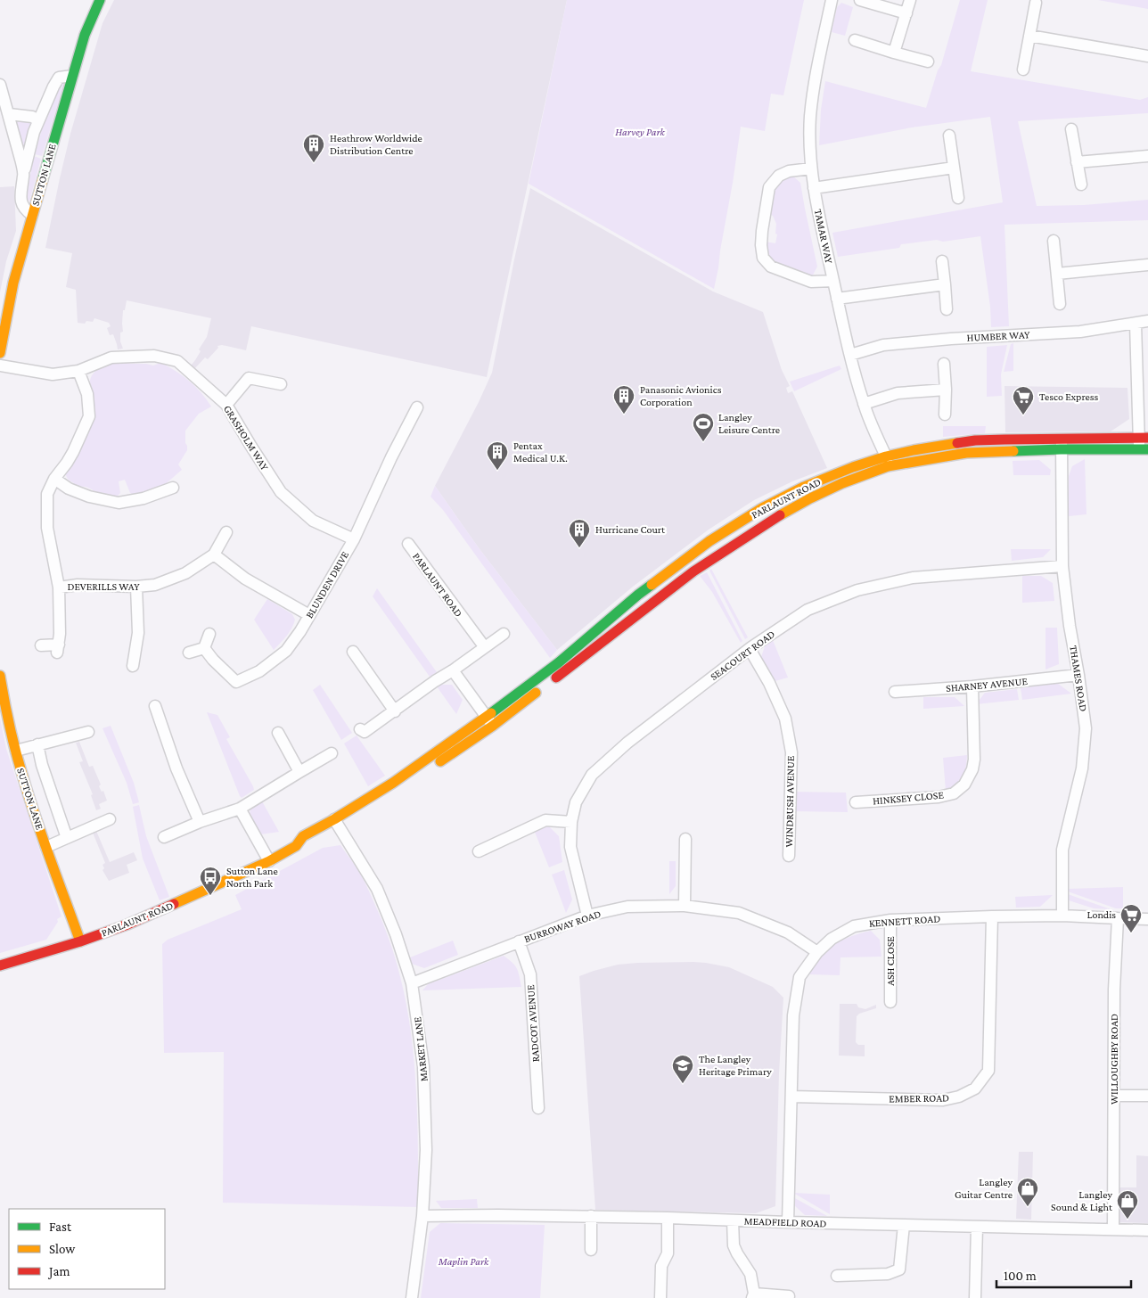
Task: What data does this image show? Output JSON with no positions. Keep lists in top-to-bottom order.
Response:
{
  "streets": {
    "street": [
      "SUTTON LANE",
      "TAMAR WAY",
      "HUMBER WAY",
      "GRASHOLM WAY",
      "PARLAUNT ROAD",
      "BLUNDEN DRIVE",
      "DEVERILLS WAY",
      "SEACOURT ROAD",
      "THAMES ROAD",
      "SHARNEY AVENUE",
      "HINKSEY CLOSE",
      "WINDRUSH AVENUE",
      "KENNETT ROAD",
      "BURROWAY ROAD",
      "ASH CLOSE",
      "RADCOT AVENUE",
      "MARKET LANE",
      "WILLOUGHBY ROAD",
      "EMBER ROAD",
      "MEADFIELD ROAD"
    ]
  },
  "crossings": [
    ["SUTTON LANE", "PARLAUNT ROAD"],
    ["TAMAR WAY", "HUMBER WAY"],
    ["TAMAR WAY", "PARLAUNT ROAD"],
    ["GRASHOLM WAY", "BLUNDEN DRIVE"],
    ["PARLAUNT ROAD", "THAMES ROAD"],
    ["PARLAUNT ROAD", "MARKET LANE"],
    ["SEACOURT ROAD", "THAMES ROAD"],
    ["SEACOURT ROAD", "WINDRUSH AVENUE"],
    ["SEACOURT ROAD", "BURROWAY ROAD"],
    ["THAMES ROAD", "SHARNEY AVENUE"],
    ["THAMES ROAD", "KENNETT ROAD"],
    ["SHARNEY AVENUE", "HINKSEY CLOSE"],
    ["KENNETT ROAD", "BURROWAY ROAD"],
    ["KENNETT ROAD", "ASH CLOSE"],
    ["KENNETT ROAD", "WILLOUGHBY ROAD"],
    ["KENNETT ROAD", "EMBER ROAD"],
    ["KENNETT ROAD", "MEADFIELD ROAD"],
    ["BURROWAY ROAD", "RADCOT AVENUE"],
    ["BURROWAY ROAD", "MARKET LANE"],
    ["MARKET LANE", "MEADFIELD ROAD"],
    ["WILLOUGHBY ROAD", "MEADFIELD ROAD"]
  ],
  "parks": ["Harvey Park", "Maplin Park"],
  "places": {
    "building": [
      "Heathrow Worldwide Distribution Centre",
      "Panasonic Avionics Corporation",
      "Pentax Medical U.K.",
      "Hurricane Court"
    ],
    "supermarket": ["Tesco Express", "Londis"],
    "sports": ["Langley Leisure Centre"],
    "bus stop": ["Sutton Lane North Park"],
    "school or university": ["The Langley Heritage Primary"],
    "shop": ["Langley Guitar Centre", "Langley Sound & Light"]
  },
  "legend": ["Fast", "Slow", "Jam"],
  "scale_bar": "100 m"
}
